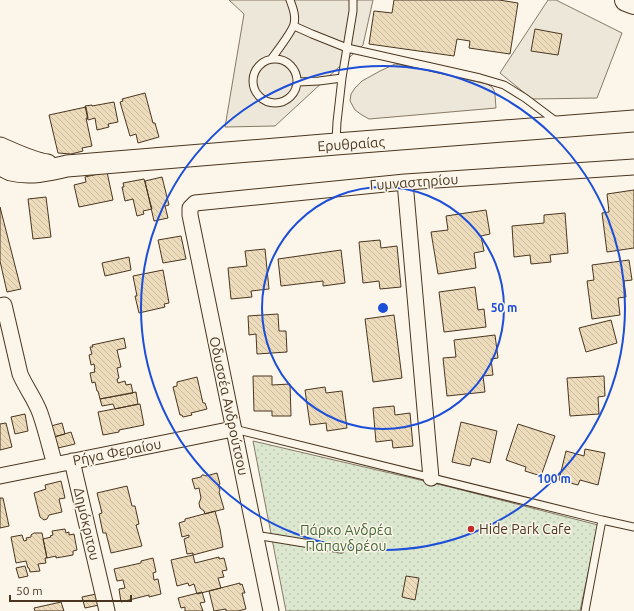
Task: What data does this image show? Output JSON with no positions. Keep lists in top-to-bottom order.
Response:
{
  "streets": {
    "main road": ["Ερυθραίας"],
    "street": [
      "Γυμναστηρίου",
      "Οδυσσέα Ανδρούτσου",
      "Ρήγα Φεραίου",
      "Δημόκριτου"
    ]
  },
  "crossings": [
    ["Γυμναστηρίου", "Οδυσσέα Ανδρούτσου"],
    ["Οδυσσέα Ανδρούτσου", "Ρήγα Φεραίου"],
    ["Ρήγα Φεραίου", "Δημόκριτου"]
  ],
  "parks": ["Πάρκο Ανδρέα Παπανδρέου"],
  "places": ["Hide Park Cafe"],
  "scale_bar": "50 m",
  "rings": ["50 m", "100 m"]
}
